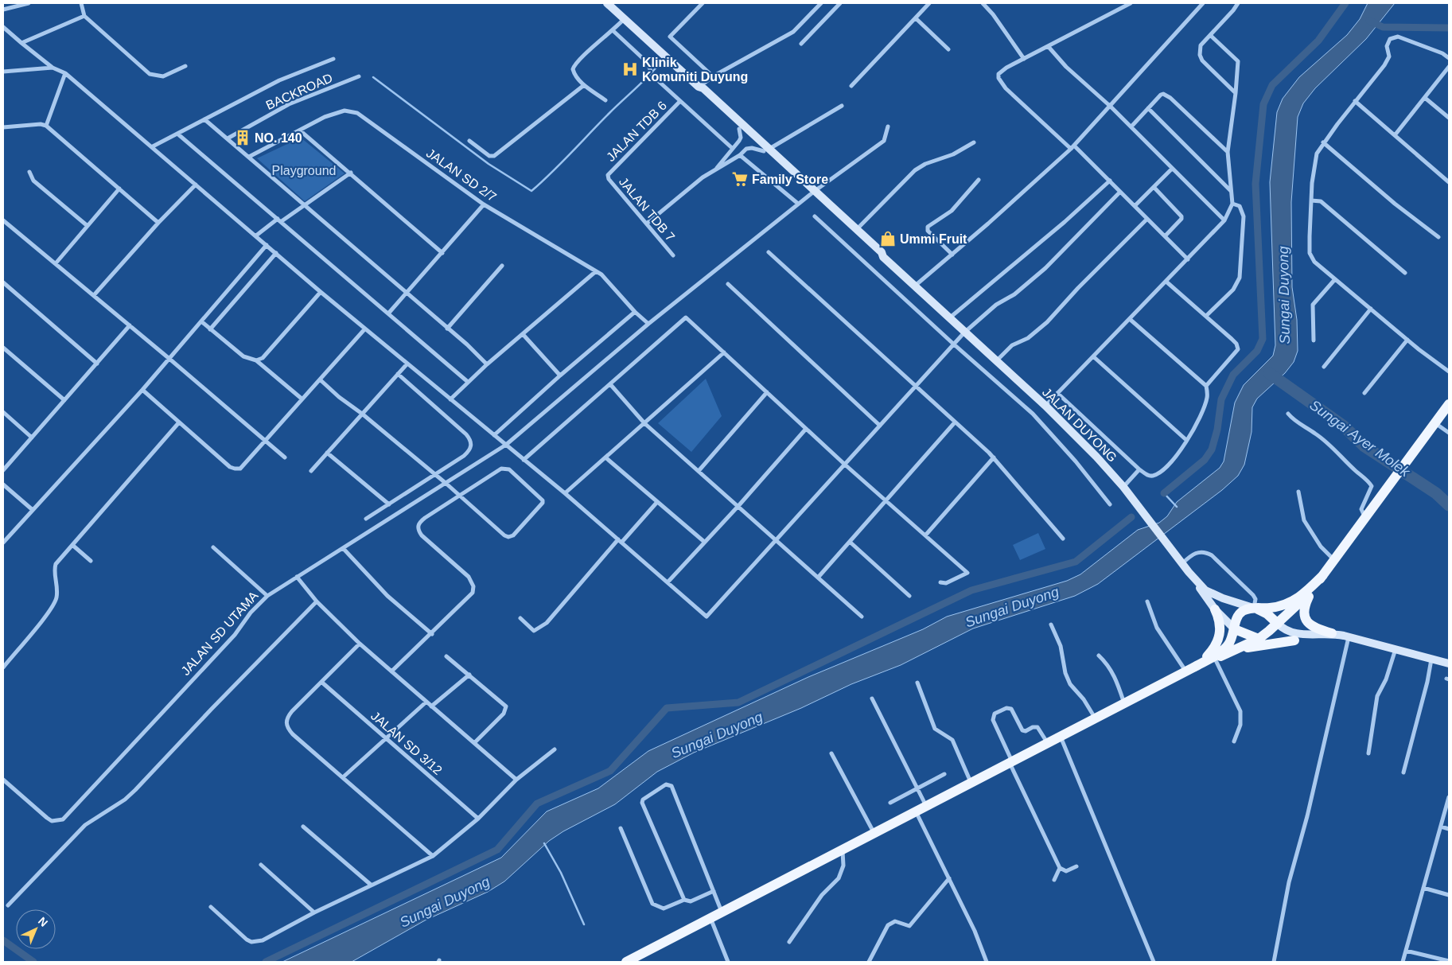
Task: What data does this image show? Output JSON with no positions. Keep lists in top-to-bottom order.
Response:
{
  "streets": {
    "main road": ["JALAN DUYONG"],
    "street": [
      "BACKROAD",
      "JALAN TDB 6",
      "JALAN SD 2/7",
      "JALAN TDB 7",
      "JALAN SD UTAMA",
      "JALAN SD 3/12"
    ]
  },
  "crossings": [
    ["JALAN TDB 6", "JALAN TDB 7"],
    ["JALAN SD 2/7", "JALAN SD UTAMA"],
    ["JALAN DUYONG", "JALAN SD UTAMA"]
  ],
  "water": ["Sungai Duyong", "Sungai Ayer Molek"],
  "parks": ["Playground"],
  "places": {
    "hospital": ["Klinik Komuniti Duyung"],
    "building": ["NO. 140"],
    "supermarket": ["Family Store"],
    "shop": ["Ummi Fruit"]
  },
  "north": "top right"
}
